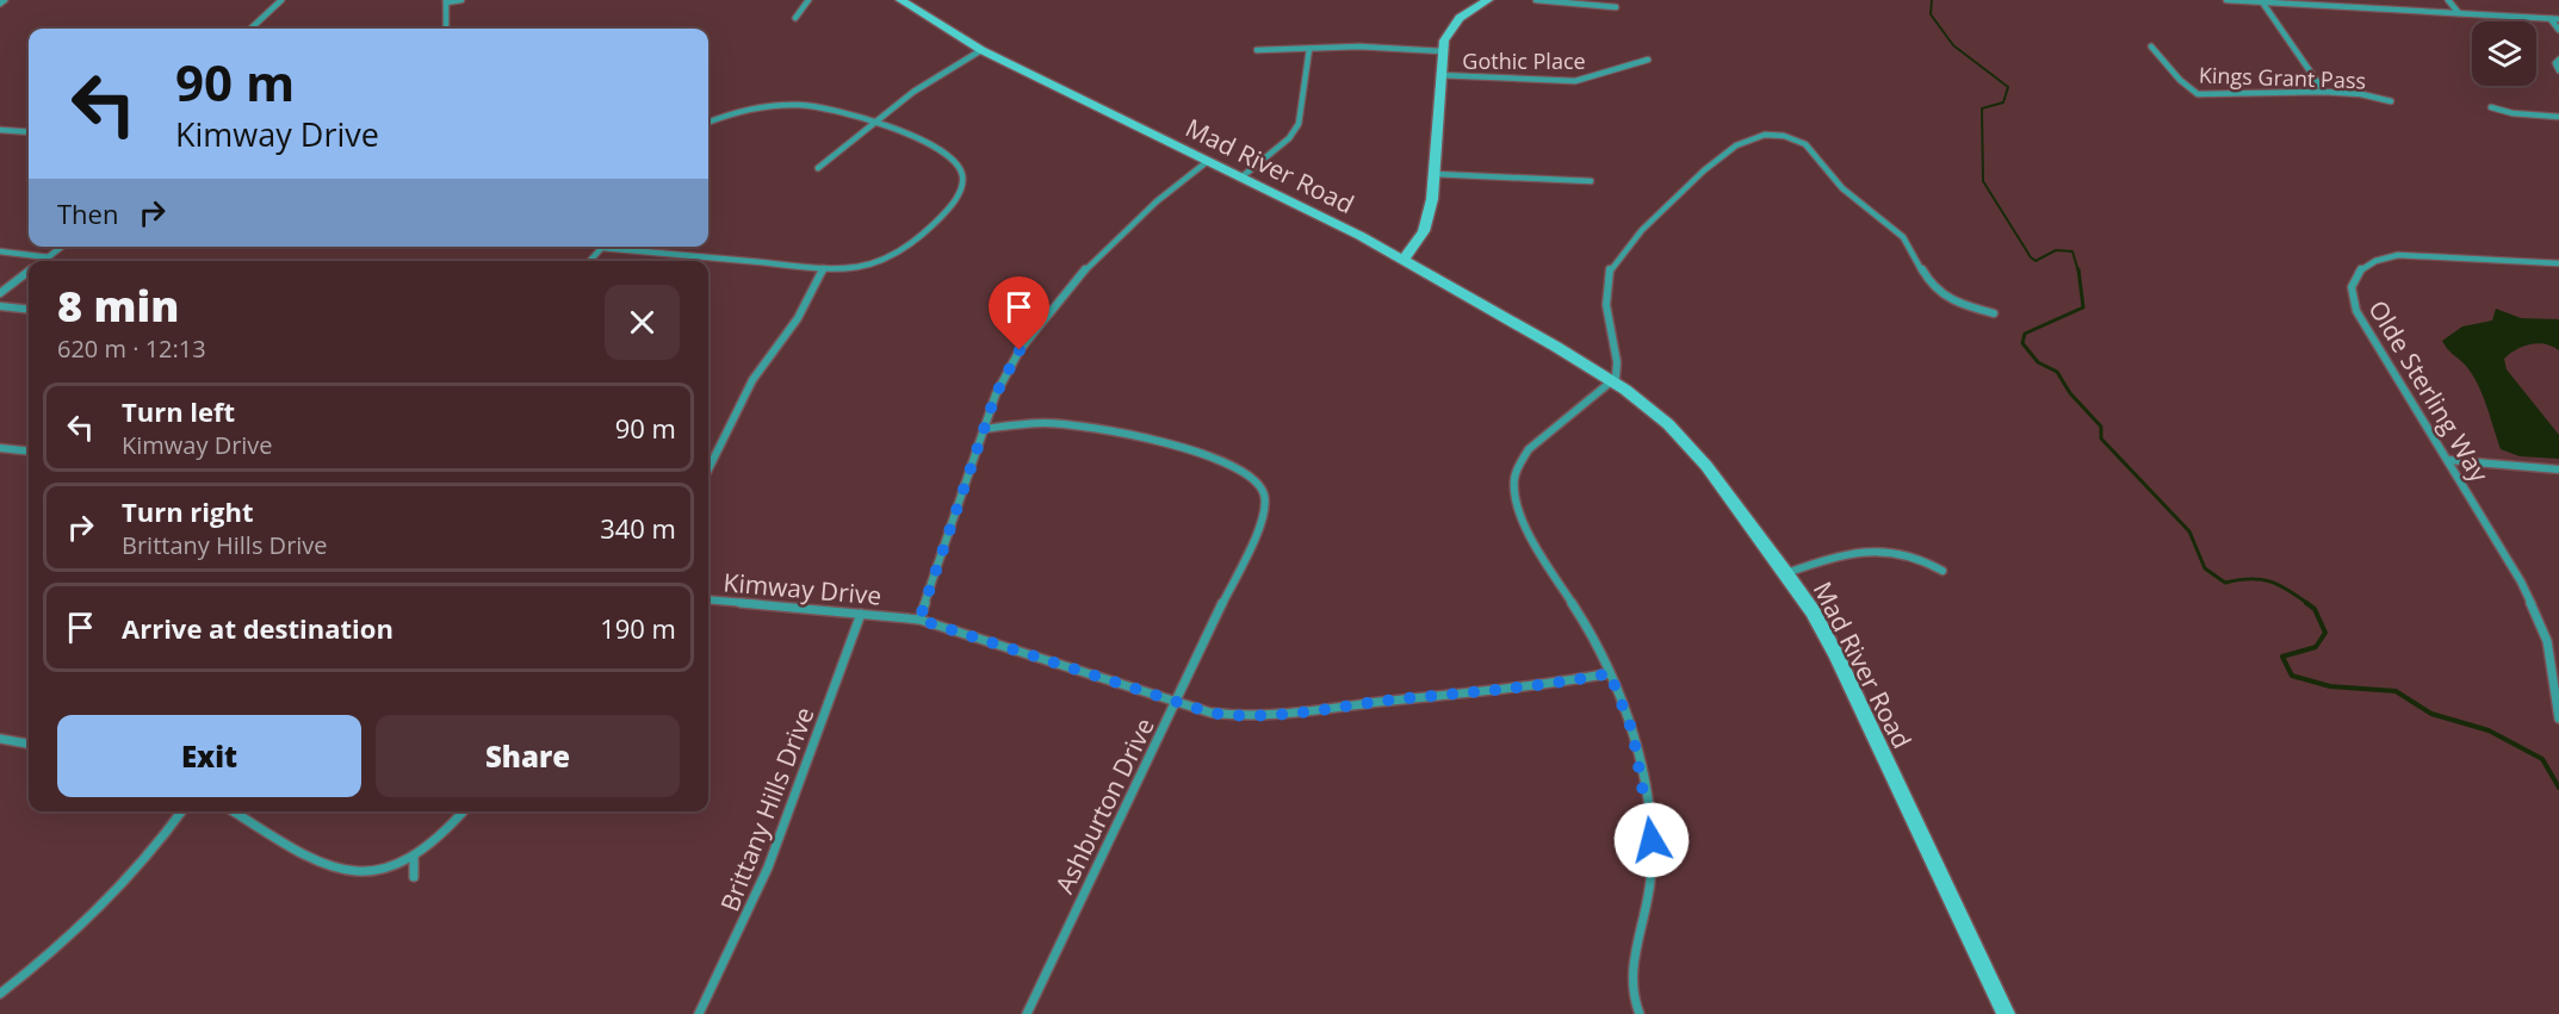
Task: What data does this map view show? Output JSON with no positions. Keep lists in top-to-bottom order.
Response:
{
  "streets": {
    "street": [
      "Gothic Place",
      "Kings Grant Pass",
      "Mad River Road",
      "Olde Sterling Way",
      "Kimway Drive",
      "Ashburton Drive",
      "Brittany Hills Drive"
    ]
  },
  "crossings": [
    ["Kimway Drive", "Ashburton Drive"],
    ["Kimway Drive", "Brittany Hills Drive"]
  ],
  "page": {
    "turn": ["90 m", "Kimway Drive"],
    "then": "Then",
    "heading": ["8 min", "620 m · 12:13"],
    "list": [
      {
        "name": "Turn left",
        "note": "Kimway Drive",
        "value": "90 m"
      },
      {
        "name": "Turn right",
        "note": "Brittany Hills Drive",
        "value": "340 m"
      },
      {
        "name": "Arrive at destination",
        "value": "190 m"
      }
    ],
    "buttons": ["Exit", "Share"]
  }
}
